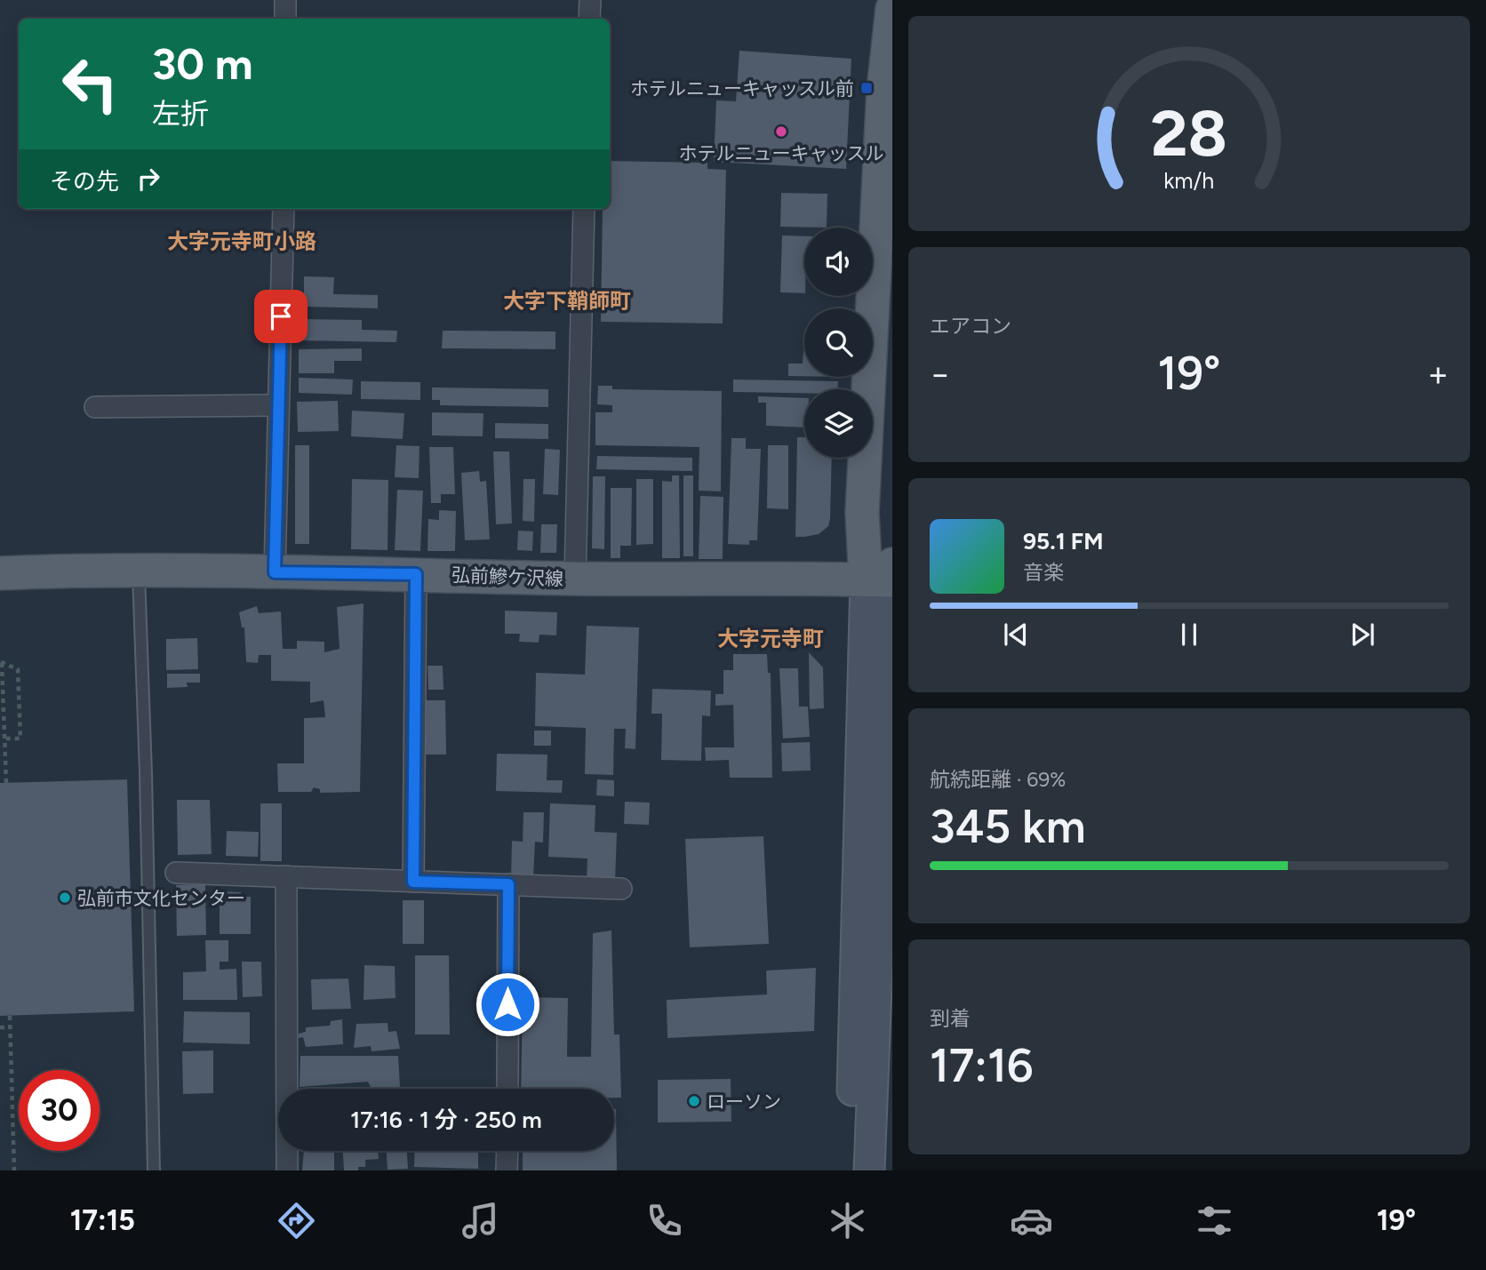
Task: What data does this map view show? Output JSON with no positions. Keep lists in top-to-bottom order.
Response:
{
  "streets": {
    "main road": ["弘前鰺ケ沢線"]
  },
  "districts": ["大字元寺町小路", "大字下鞘師町", "大字元寺町"],
  "places": {
    "transit": ["ホテルニューキャッスル前"],
    "other": ["ホテルニューキャッスル", "弘前市文化センター", "ローソン"]
  },
  "page": {
    "turn": ["30 m", "左折"],
    "then": "その先",
    "tile": [
      "エアコン",
      ["航続距離 · 69%", "345 km"],
      ["到着", "17:16"]
    ],
    "heat": ["−", "19°", "+"],
    "song": ["95.1 FM", "音楽"],
    "limit": "30",
    "trip": "17:16 · 1 分 · 250 m",
    "tabs": ["17:15", "19°"],
    "gauge": ["28", "km/h"]
  }
}
